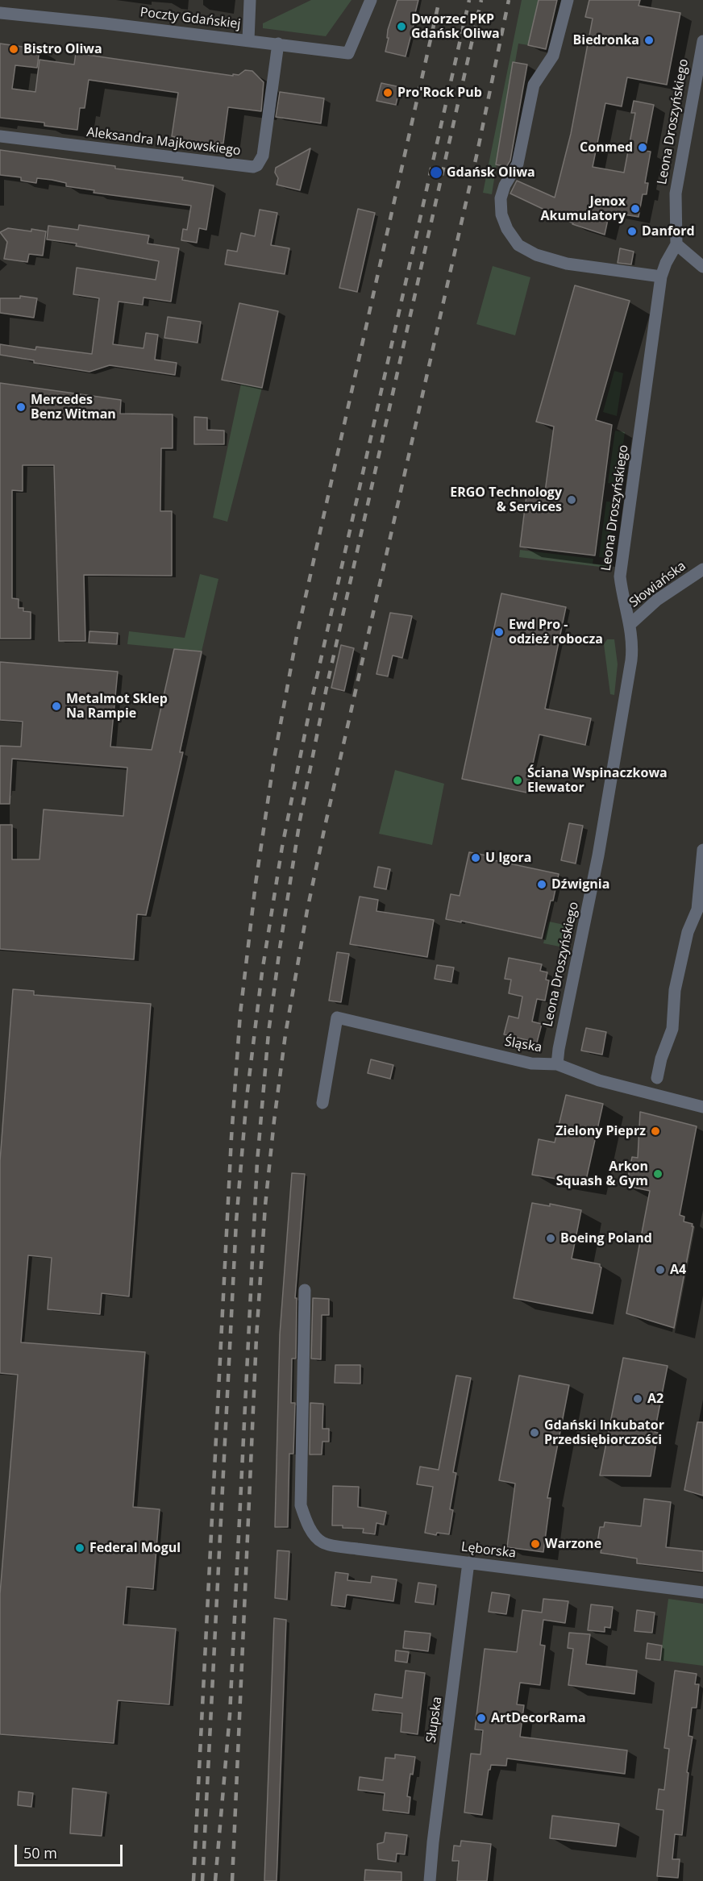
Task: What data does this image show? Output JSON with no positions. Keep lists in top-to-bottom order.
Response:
{
  "streets": {
    "street": [
      "Poczty Gdańskiej",
      "Leona Droszyńskiego",
      "Aleksandra Majkowskiego",
      "Słowiańska",
      "Śląska",
      "Lęborska",
      "Słupska"
    ]
  },
  "crossings": [
    ["Poczty Gdańskiej", "Aleksandra Majkowskiego"],
    ["Leona Droszyńskiego", "Słowiańska"],
    ["Leona Droszyńskiego", "Śląska"],
    ["Lęborska", "Słupska"]
  ],
  "places": [
    "Dworzec PKP Gdańsk Oliwa",
    "Biedronka",
    "Bistro Oliwa",
    "Pro'Rock Pub",
    "Conmed",
    "Gdańsk Oliwa",
    "Jenox Akumulatory",
    "Danford",
    "Mercedes Benz Witman",
    "ERGO Technology & Services",
    "Ewd Pro - odzież robocza",
    "Metalmot Sklep Na Rampie",
    "Ściana Wspinaczkowa Elewator",
    "U Igora",
    "Dźwignia",
    "Zielony Pieprz",
    "Arkon Squash & Gym",
    "Boeing Poland",
    "A4",
    "A2",
    "Gdański Inkubator Przedsiębiorczości",
    "Warzone",
    "Federal Mogul",
    "ArtDecorRama"
  ],
  "scale_bar": "50 m"
}
